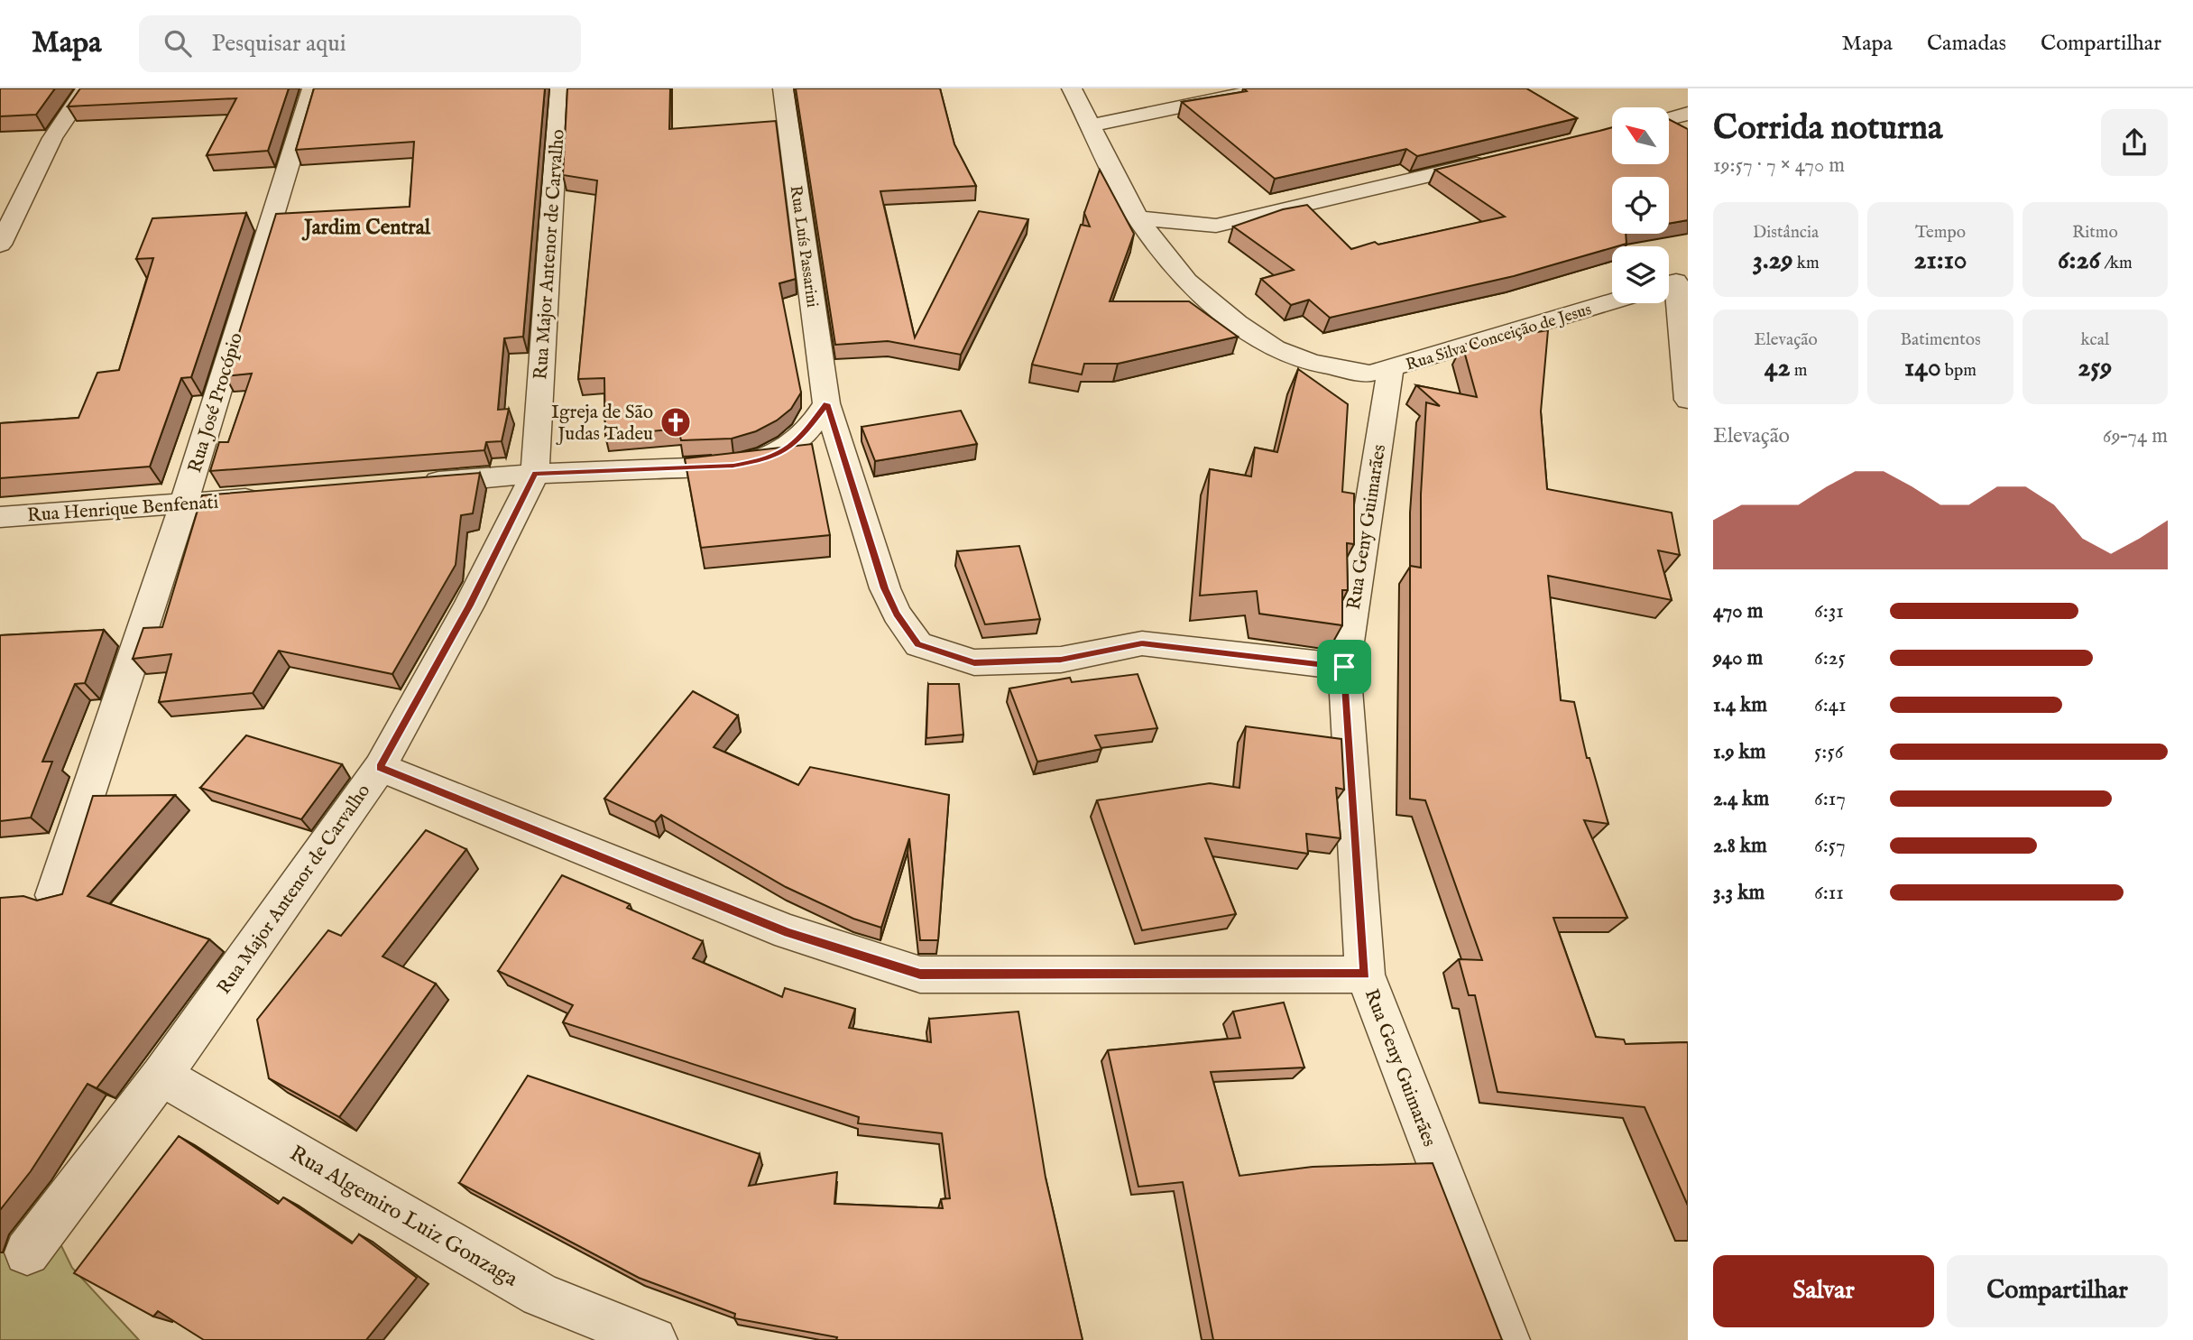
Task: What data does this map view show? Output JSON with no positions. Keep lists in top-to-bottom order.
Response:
{
  "streets": {
    "street": [
      "Rua Luís Passarini",
      "Rua Major Antenor de Carvalho",
      "Rua Silva Conceição de Jesus",
      "Rua José Procópio",
      "Rua Henrique Benfenati",
      "Rua Geny Guimarães",
      "Rua Algemiro Luiz Gonzaga"
    ]
  },
  "crossings": [
    ["Rua Major Antenor de Carvalho", "Rua Algemiro Luiz Gonzaga"],
    ["Rua Silva Conceição de Jesus", "Rua Geny Guimarães"],
    ["Rua José Procópio", "Rua Henrique Benfenati"]
  ],
  "districts": ["Jardim Central"],
  "places": {
    "church": ["Igreja de São Judas Tadeu"]
  },
  "north": "top left",
  "page": {
    "header": "Mapa",
    "search": "Pesquisar aqui",
    "nav": ["Mapa", "Camadas", "Compartilhar"],
    "heading": ["Corrida noturna", "19:57 · 7 × 470 m"],
    "stats": [
      ["Distância", "3.29 km"],
      ["Tempo", "21:10"],
      ["Ritmo", "6:26 /km"],
      ["Elevação", "42 m"],
      ["Batimentos", "140 bpm"],
      ["kcal", "259"]
    ],
    "chart": ["Elevação", "69–74 m"],
    "list": [
      {
        "name": "470 m",
        "note": "6:31"
      },
      {
        "name": "940 m",
        "note": "6:25"
      },
      {
        "name": "1.4 km",
        "note": "6:41"
      },
      {
        "name": "1.9 km",
        "note": "5:56"
      },
      {
        "name": "2.4 km",
        "note": "6:17"
      },
      {
        "name": "2.8 km",
        "note": "6:57"
      },
      {
        "name": "3.3 km",
        "note": "6:11"
      }
    ],
    "buttons": ["Salvar", "Compartilhar"]
  }
}
